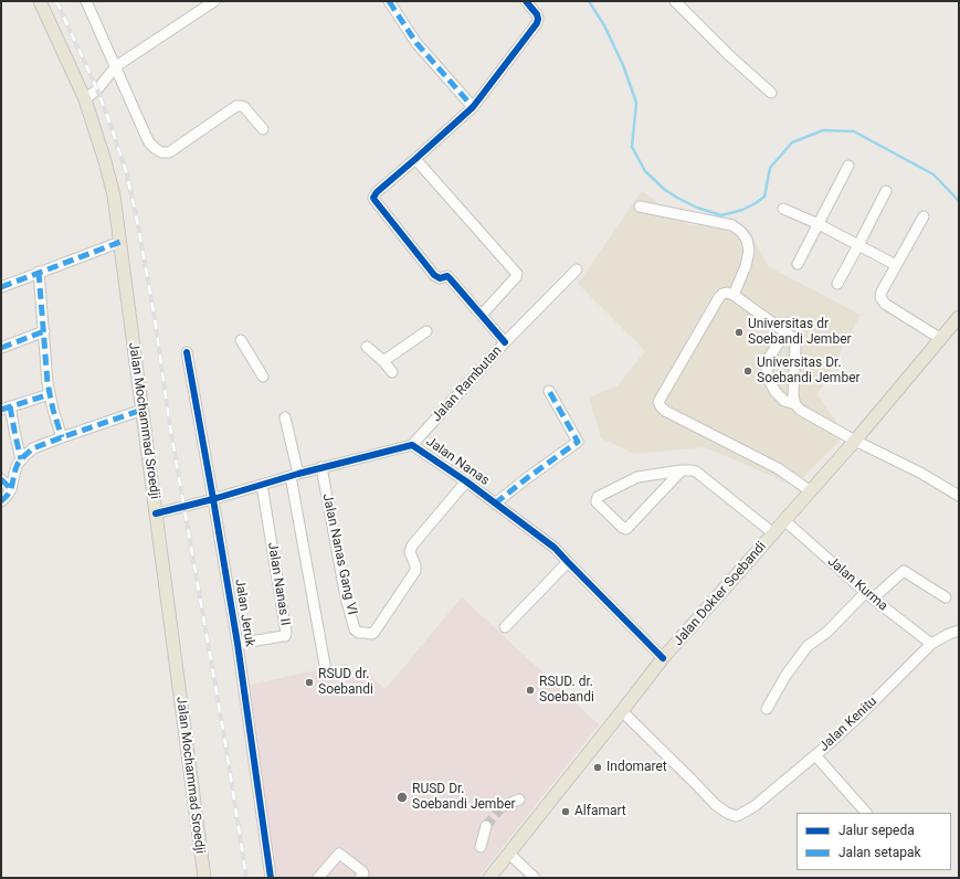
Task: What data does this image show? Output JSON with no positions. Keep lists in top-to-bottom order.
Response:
{
  "streets": {
    "main road": ["Jalan Mochammad Sroedji", "Jalan Dokter Soebandi"],
    "street": [
      "Jalan Rambutan",
      "Jalan Nanas",
      "Jalan Nanas Gang VI",
      "Jalan Nanas II",
      "Jalan Kurma",
      "Jalan Jeruk",
      "Jalan Kenitu"
    ]
  },
  "crossings": [
    ["Jalan Rambutan", "Jalan Nanas"],
    ["Jalan Mochammad Sroedji", "Jalan Nanas"],
    ["Jalan Nanas", "Jalan Nanas Gang VI"],
    ["Jalan Nanas", "Jalan Nanas II"],
    ["Jalan Nanas", "Jalan Dokter Soebandi"],
    ["Jalan Nanas", "Jalan Jeruk"],
    ["Jalan Nanas II", "Jalan Jeruk"],
    ["Jalan Kurma", "Jalan Dokter Soebandi"],
    ["Jalan Kurma", "Jalan Kenitu"],
    ["Jalan Dokter Soebandi", "Jalan Kenitu"]
  ],
  "places": [
    "Universitas dr Soebandi Jember",
    "Universitas Dr. Soebandi Jember",
    "RSUD dr. Soebandi",
    "RSUD. dr. Soebandi",
    "Indomaret",
    "RUSD Dr. Soebandi Jember",
    "Alfamart"
  ],
  "legend": ["Jalur sepeda", "Jalan setapak"]
}
